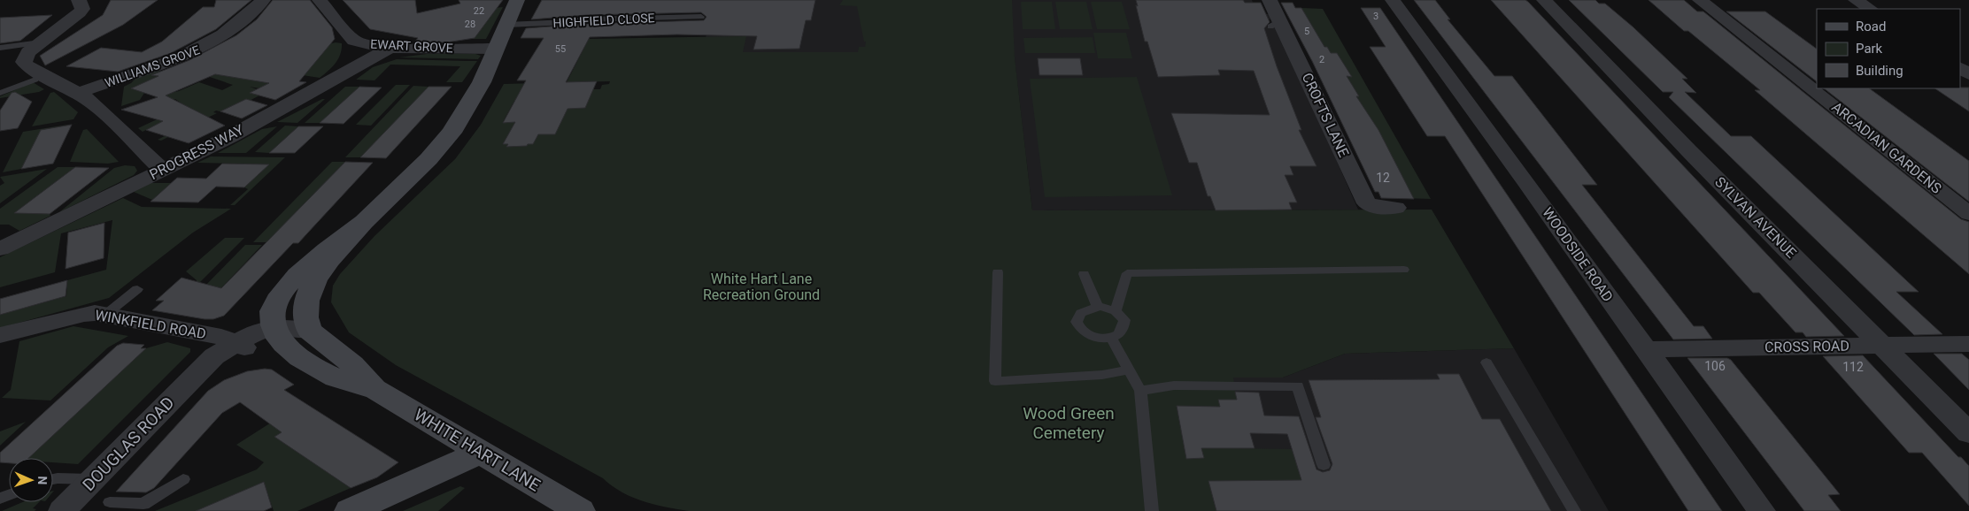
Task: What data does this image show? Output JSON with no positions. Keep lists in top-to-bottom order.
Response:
{
  "streets": {
    "street": [
      "EWART GROVE",
      "WILLIAMS GROVE",
      "CROFTS LANE",
      "ARCADIAN GARDENS",
      "PROGRESS WAY",
      "SYLVAN AVENUE",
      "WOODSIDE ROAD",
      "WINKFIELD ROAD",
      "CROSS ROAD",
      "DOUGLAS ROAD",
      "WHITE HART LANE"
    ],
    "lane": ["HIGHFIELD CLOSE"]
  },
  "crossings": [
    ["EWART GROVE", "PROGRESS WAY"],
    ["SYLVAN AVENUE", "CROSS ROAD"],
    ["WOODSIDE ROAD", "CROSS ROAD"],
    ["WINKFIELD ROAD", "DOUGLAS ROAD"],
    ["WINKFIELD ROAD", "WHITE HART LANE"],
    ["DOUGLAS ROAD", "WHITE HART LANE"]
  ],
  "parks": ["White Hart Lane Recreation Ground", "Wood Green Cemetery"],
  "house_numbers": [
    "22",
    "3",
    "28",
    "5",
    "55",
    "2",
    "12",
    "106",
    "112"
  ],
  "legend": ["Road", "Park", "Building"],
  "north": "right"
}
